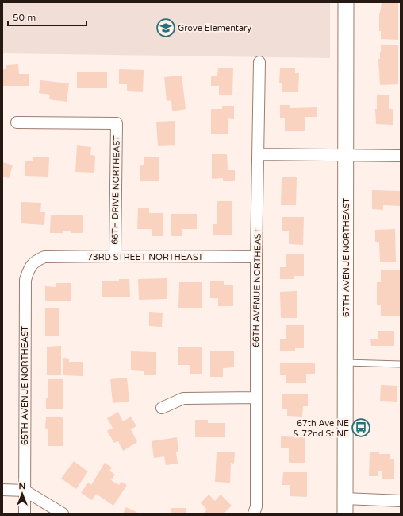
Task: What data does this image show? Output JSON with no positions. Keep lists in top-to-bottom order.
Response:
{
  "streets": {
    "main road": ["67TH AVENUE NORTHEAST"],
    "street": [
      "66TH DRIVE NORTHEAST",
      "73RD STREET NORTHEAST",
      "66TH AVENUE NORTHEAST",
      "65TH AVENUE NORTHEAST"
    ]
  },
  "crossings": [
    ["66TH DRIVE NORTHEAST", "73RD STREET NORTHEAST"],
    ["73RD STREET NORTHEAST", "66TH AVENUE NORTHEAST"],
    ["73RD STREET NORTHEAST", "65TH AVENUE NORTHEAST"]
  ],
  "places": {
    "school or university": ["Grove Elementary"],
    "bus stop": ["67th Ave NE & 72nd St NE"]
  },
  "scale_bar": "50 m",
  "north": "top"
}
